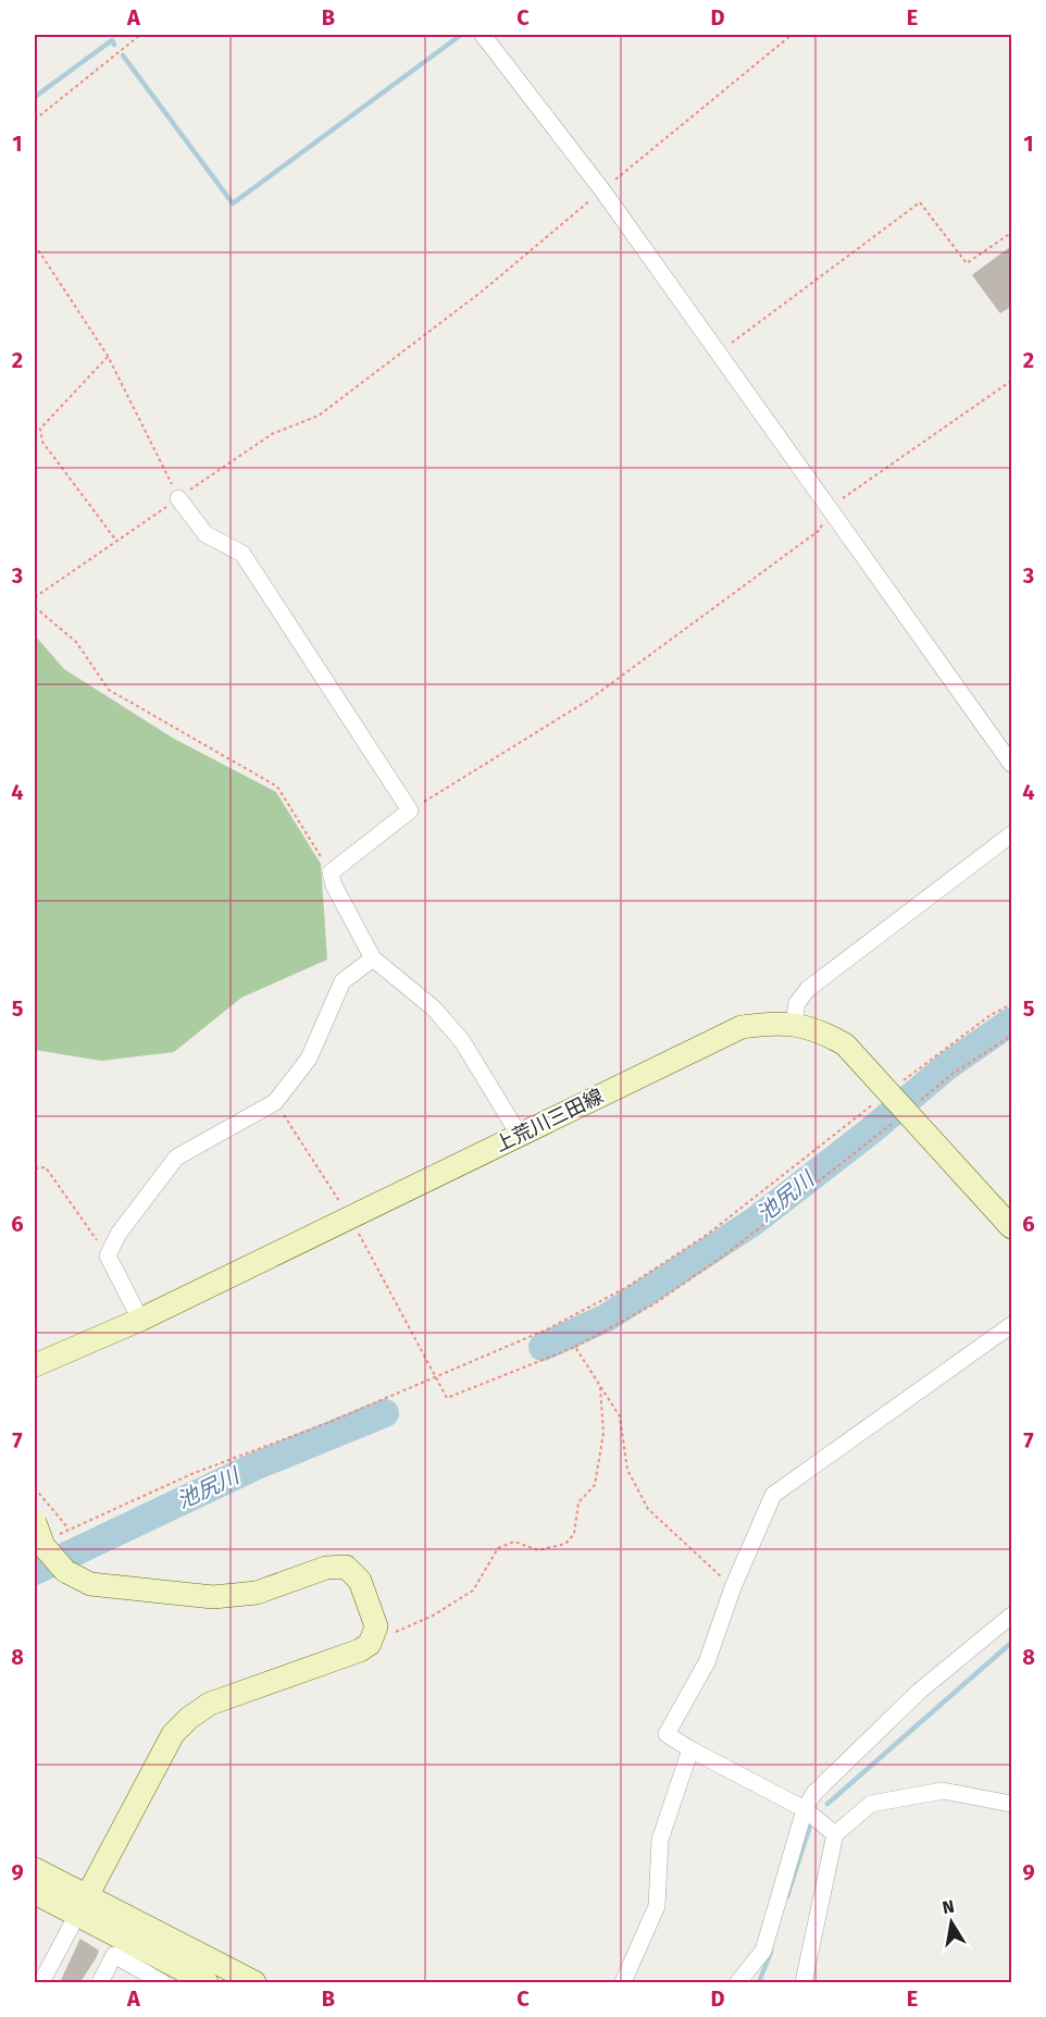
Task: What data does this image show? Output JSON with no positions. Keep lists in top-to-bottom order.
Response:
{
  "streets": {
    "street": ["上荒川三田線"]
  },
  "water": ["池尻川"],
  "north": "top",
  "grid": {
    "columns": [
      "A",
      "B",
      "C",
      "D",
      "E"
    ],
    "rows": [
      "1",
      "2",
      "3",
      "4",
      "5",
      "6",
      "7",
      "8",
      "9"
    ]
  }
}
